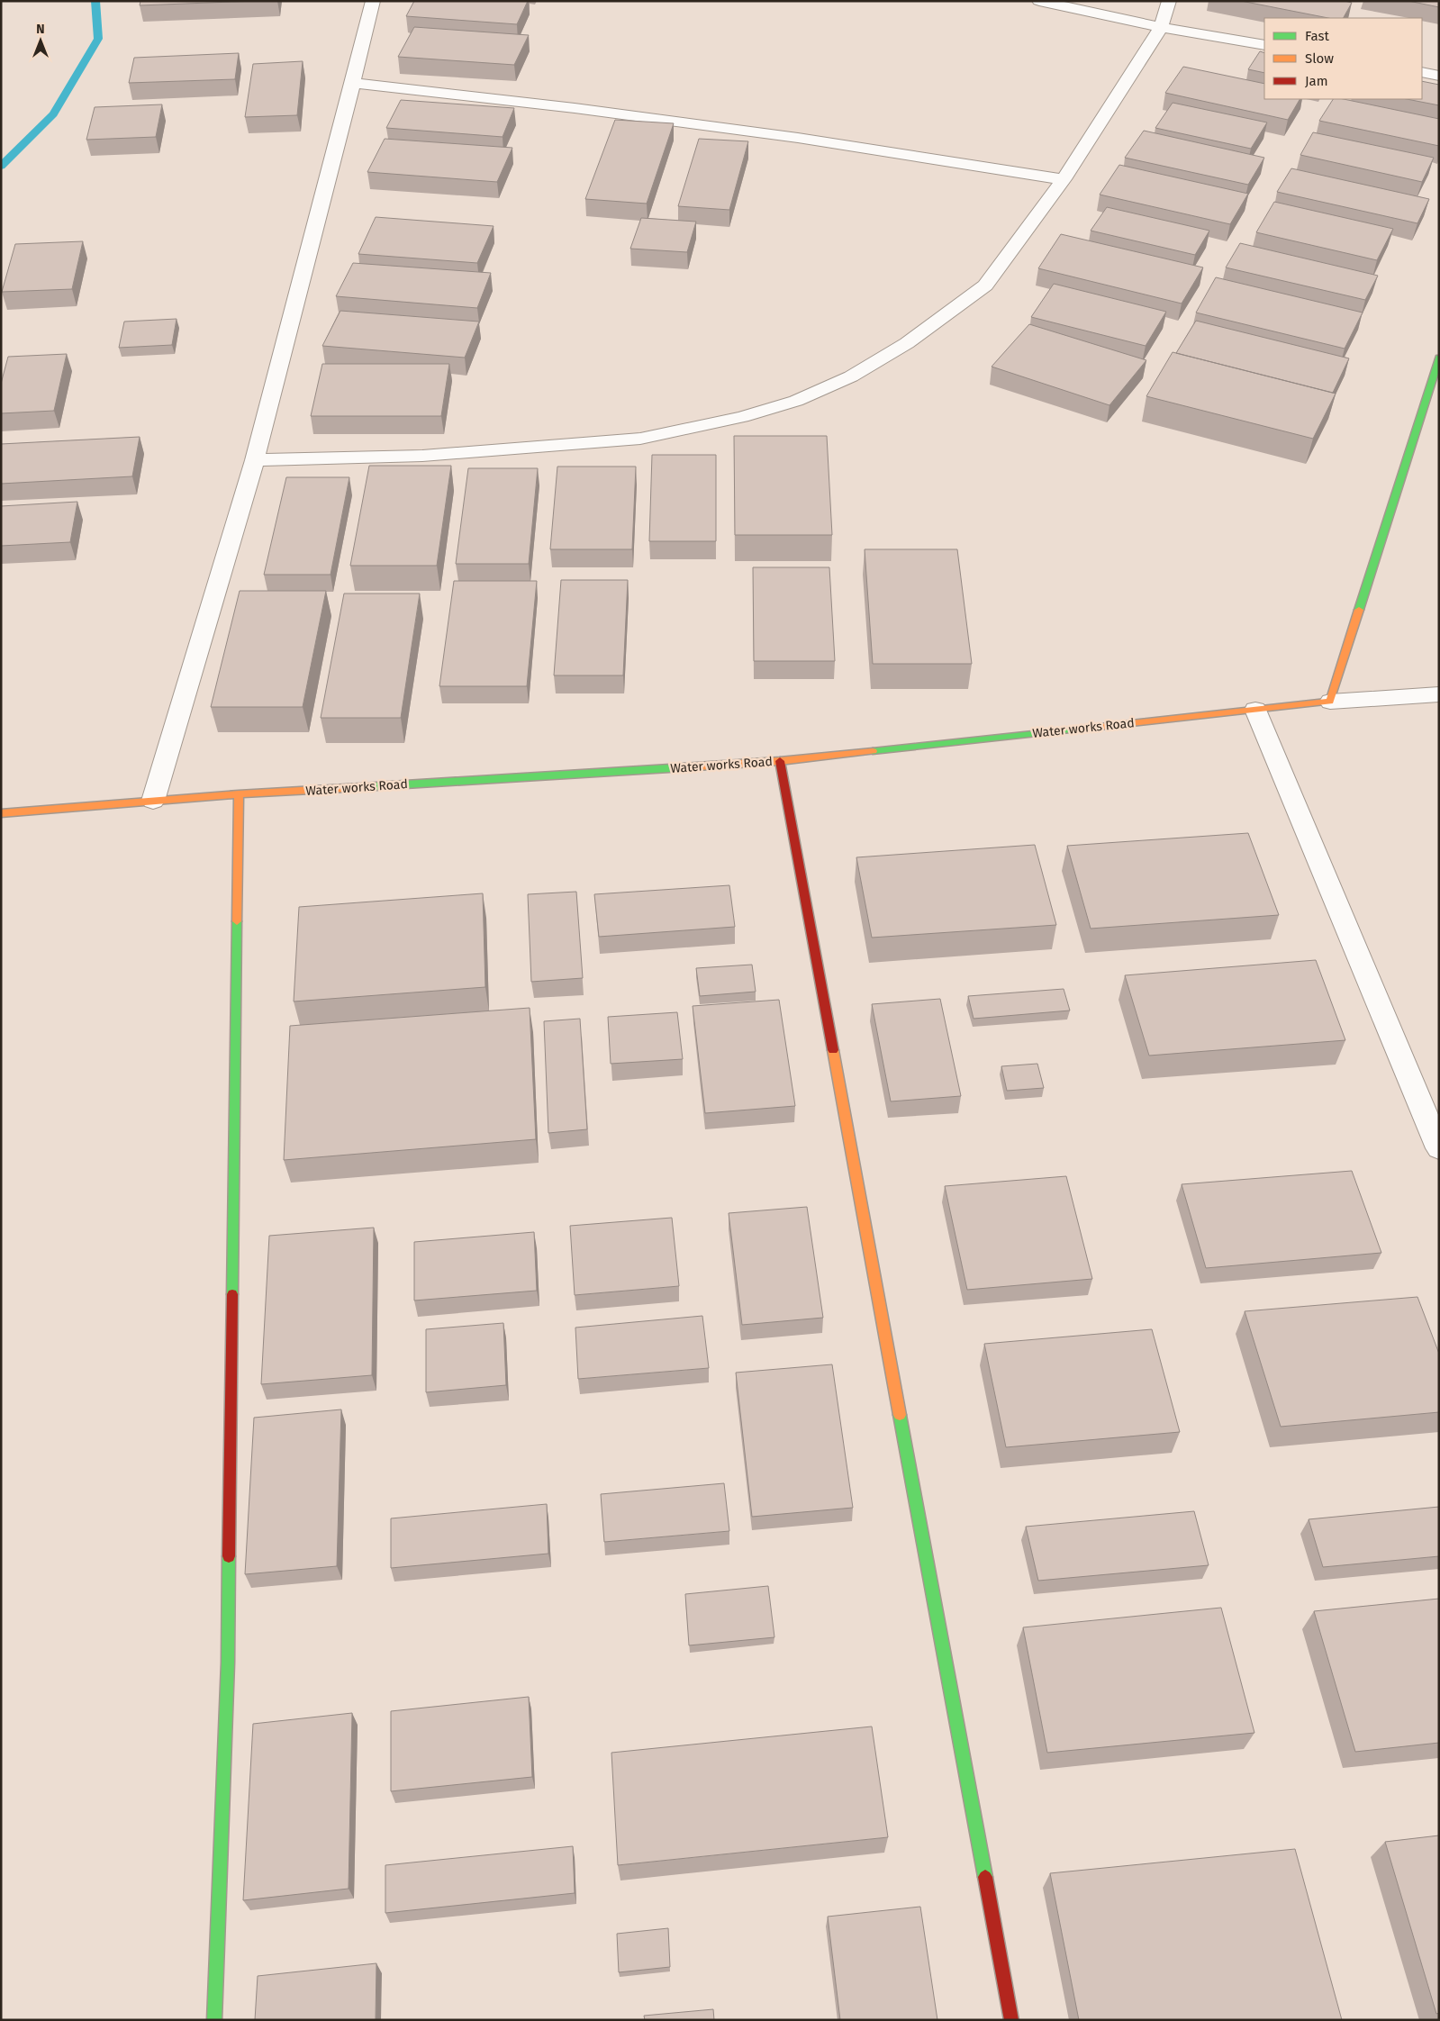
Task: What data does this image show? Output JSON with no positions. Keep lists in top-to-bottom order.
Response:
{
  "streets": {
    "street": ["Water works Road"]
  },
  "legend": ["Fast", "Slow", "Jam"],
  "north": "top"
}
